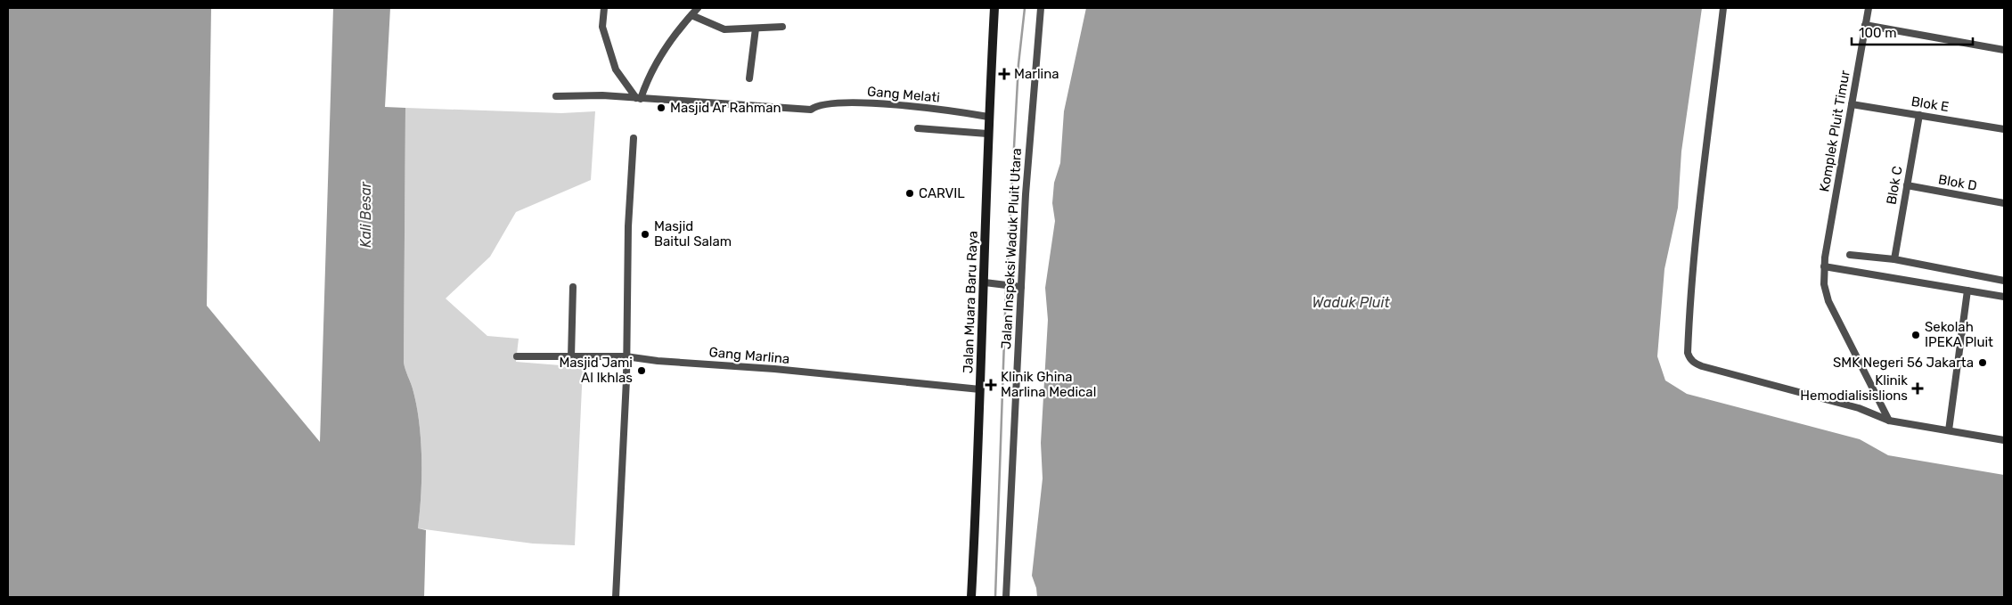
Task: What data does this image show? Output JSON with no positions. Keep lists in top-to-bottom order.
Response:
{
  "streets": {
    "street": [
      "Gang Melati",
      "Blok E",
      "Komplek Pluit Timur",
      "Blok D",
      "Blok C",
      "Jalan Inspeksi Waduk Pluit Utara",
      "Jalan Muara Baru Raya",
      "Gang Marlina"
    ]
  },
  "crossings": [
    ["Gang Melati", "Jalan Muara Baru Raya"],
    ["Blok E", "Komplek Pluit Timur"],
    ["Blok E", "Blok C"],
    ["Blok D", "Blok C"],
    ["Jalan Muara Baru Raya", "Gang Marlina"]
  ],
  "water": ["Kali Besar", "Waduk Pluit"],
  "places": {
    "health": ["Marlina", "Klinik Ghina Marlina Medical", "Klinik Hemodialisislions"],
    "other": [
      "Masjid Ar Rahman",
      "CARVIL",
      "Masjid Baitul Salam",
      "Sekolah IPEKA Pluit",
      "SMK Negeri 56 Jakarta",
      "Masjid Jami Al Ikhlas"
    ]
  },
  "scale_bar": "100 m"
}
